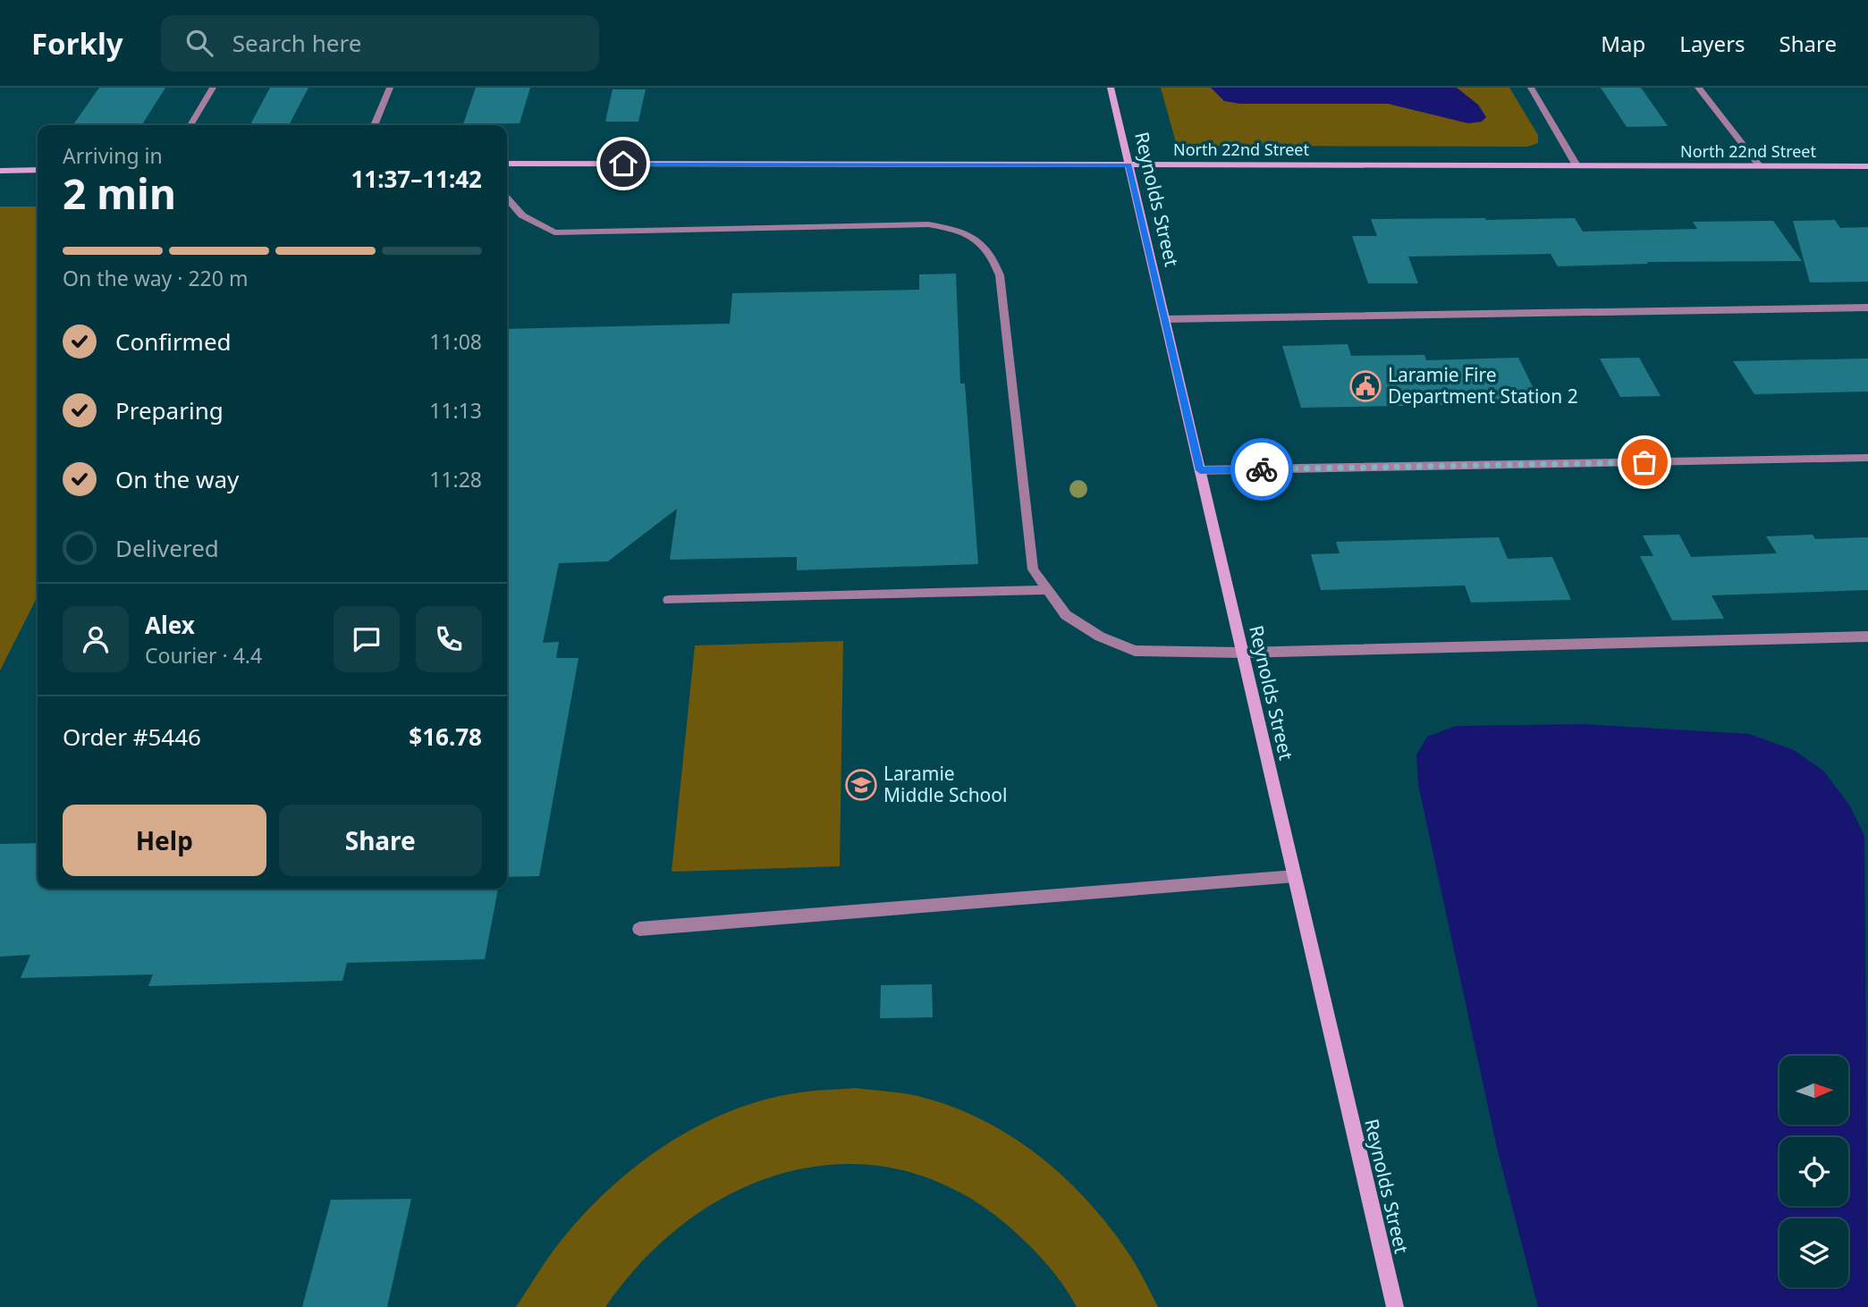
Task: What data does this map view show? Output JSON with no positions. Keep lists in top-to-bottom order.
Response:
{
  "streets": {
    "street": ["North 22nd Street", "Reynolds Street"]
  },
  "crossings": [
    ["North 22nd Street", "Reynolds Street"]
  ],
  "places": {
    "public building": ["Laramie Fire Department Station 2"],
    "school or university": ["Laramie Middle School"]
  },
  "north": "right",
  "page": {
    "header": "Forkly",
    "search": "Search here",
    "nav": ["Map", "Layers", "Share"],
    "heading": ["2 min", "Arriving in", "11:37–11:42"],
    "panel": [
      "Alex",
      "Courier · 4.4",
      "Order #5446",
      "$16.78"
    ],
    "bar": "On the way · 220 m",
    "list": [
      ["Confirmed", "11:08"],
      ["Preparing", "11:13"],
      ["On the way", "11:28"],
      "Delivered"
    ],
    "buttons": ["Help", "Share"]
  }
}
